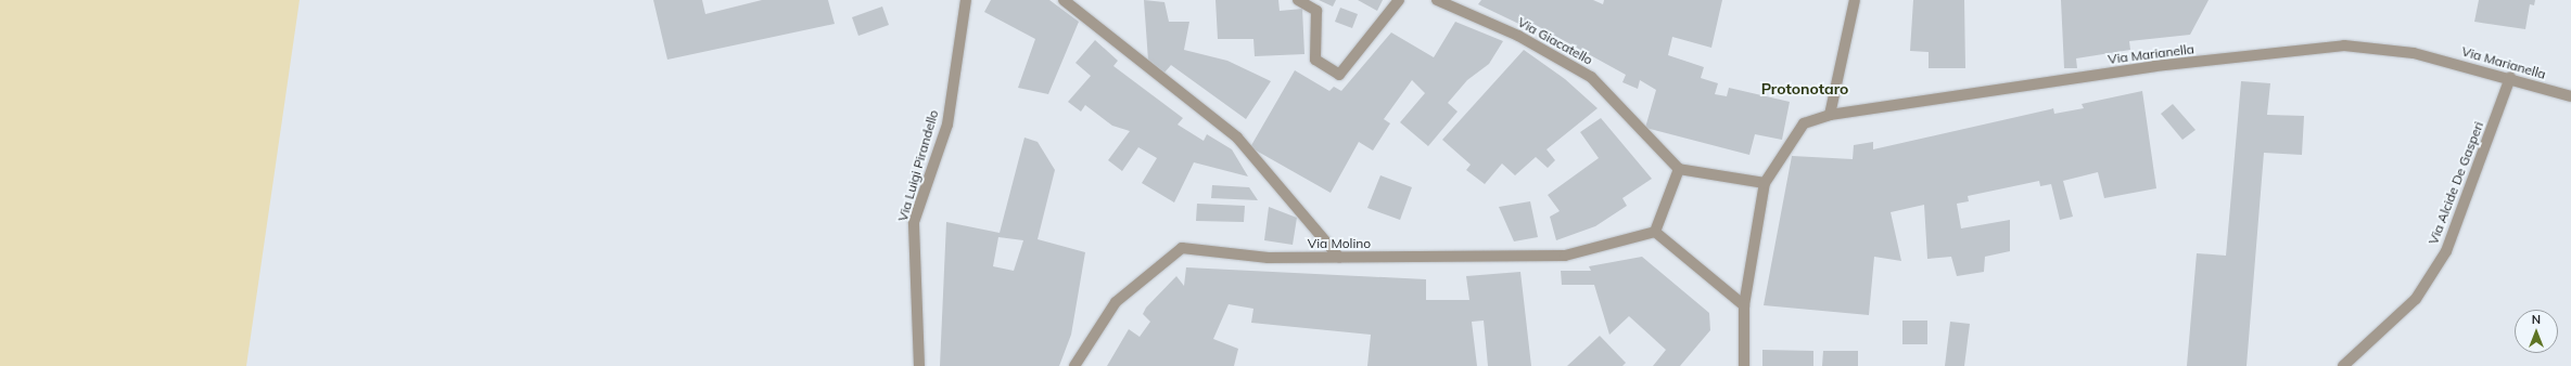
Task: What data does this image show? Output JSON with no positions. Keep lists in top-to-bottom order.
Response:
{
  "streets": {
    "street": [
      "Via Giacatello",
      "Via Marianella",
      "Via Luigi Pirandello",
      "Via Alcide De Gasperi",
      "Via Molino"
    ]
  },
  "crossings": [
    ["Via Marianella", "Via Alcide De Gasperi"]
  ],
  "districts": ["Protonotaro"],
  "north": "top"
}
